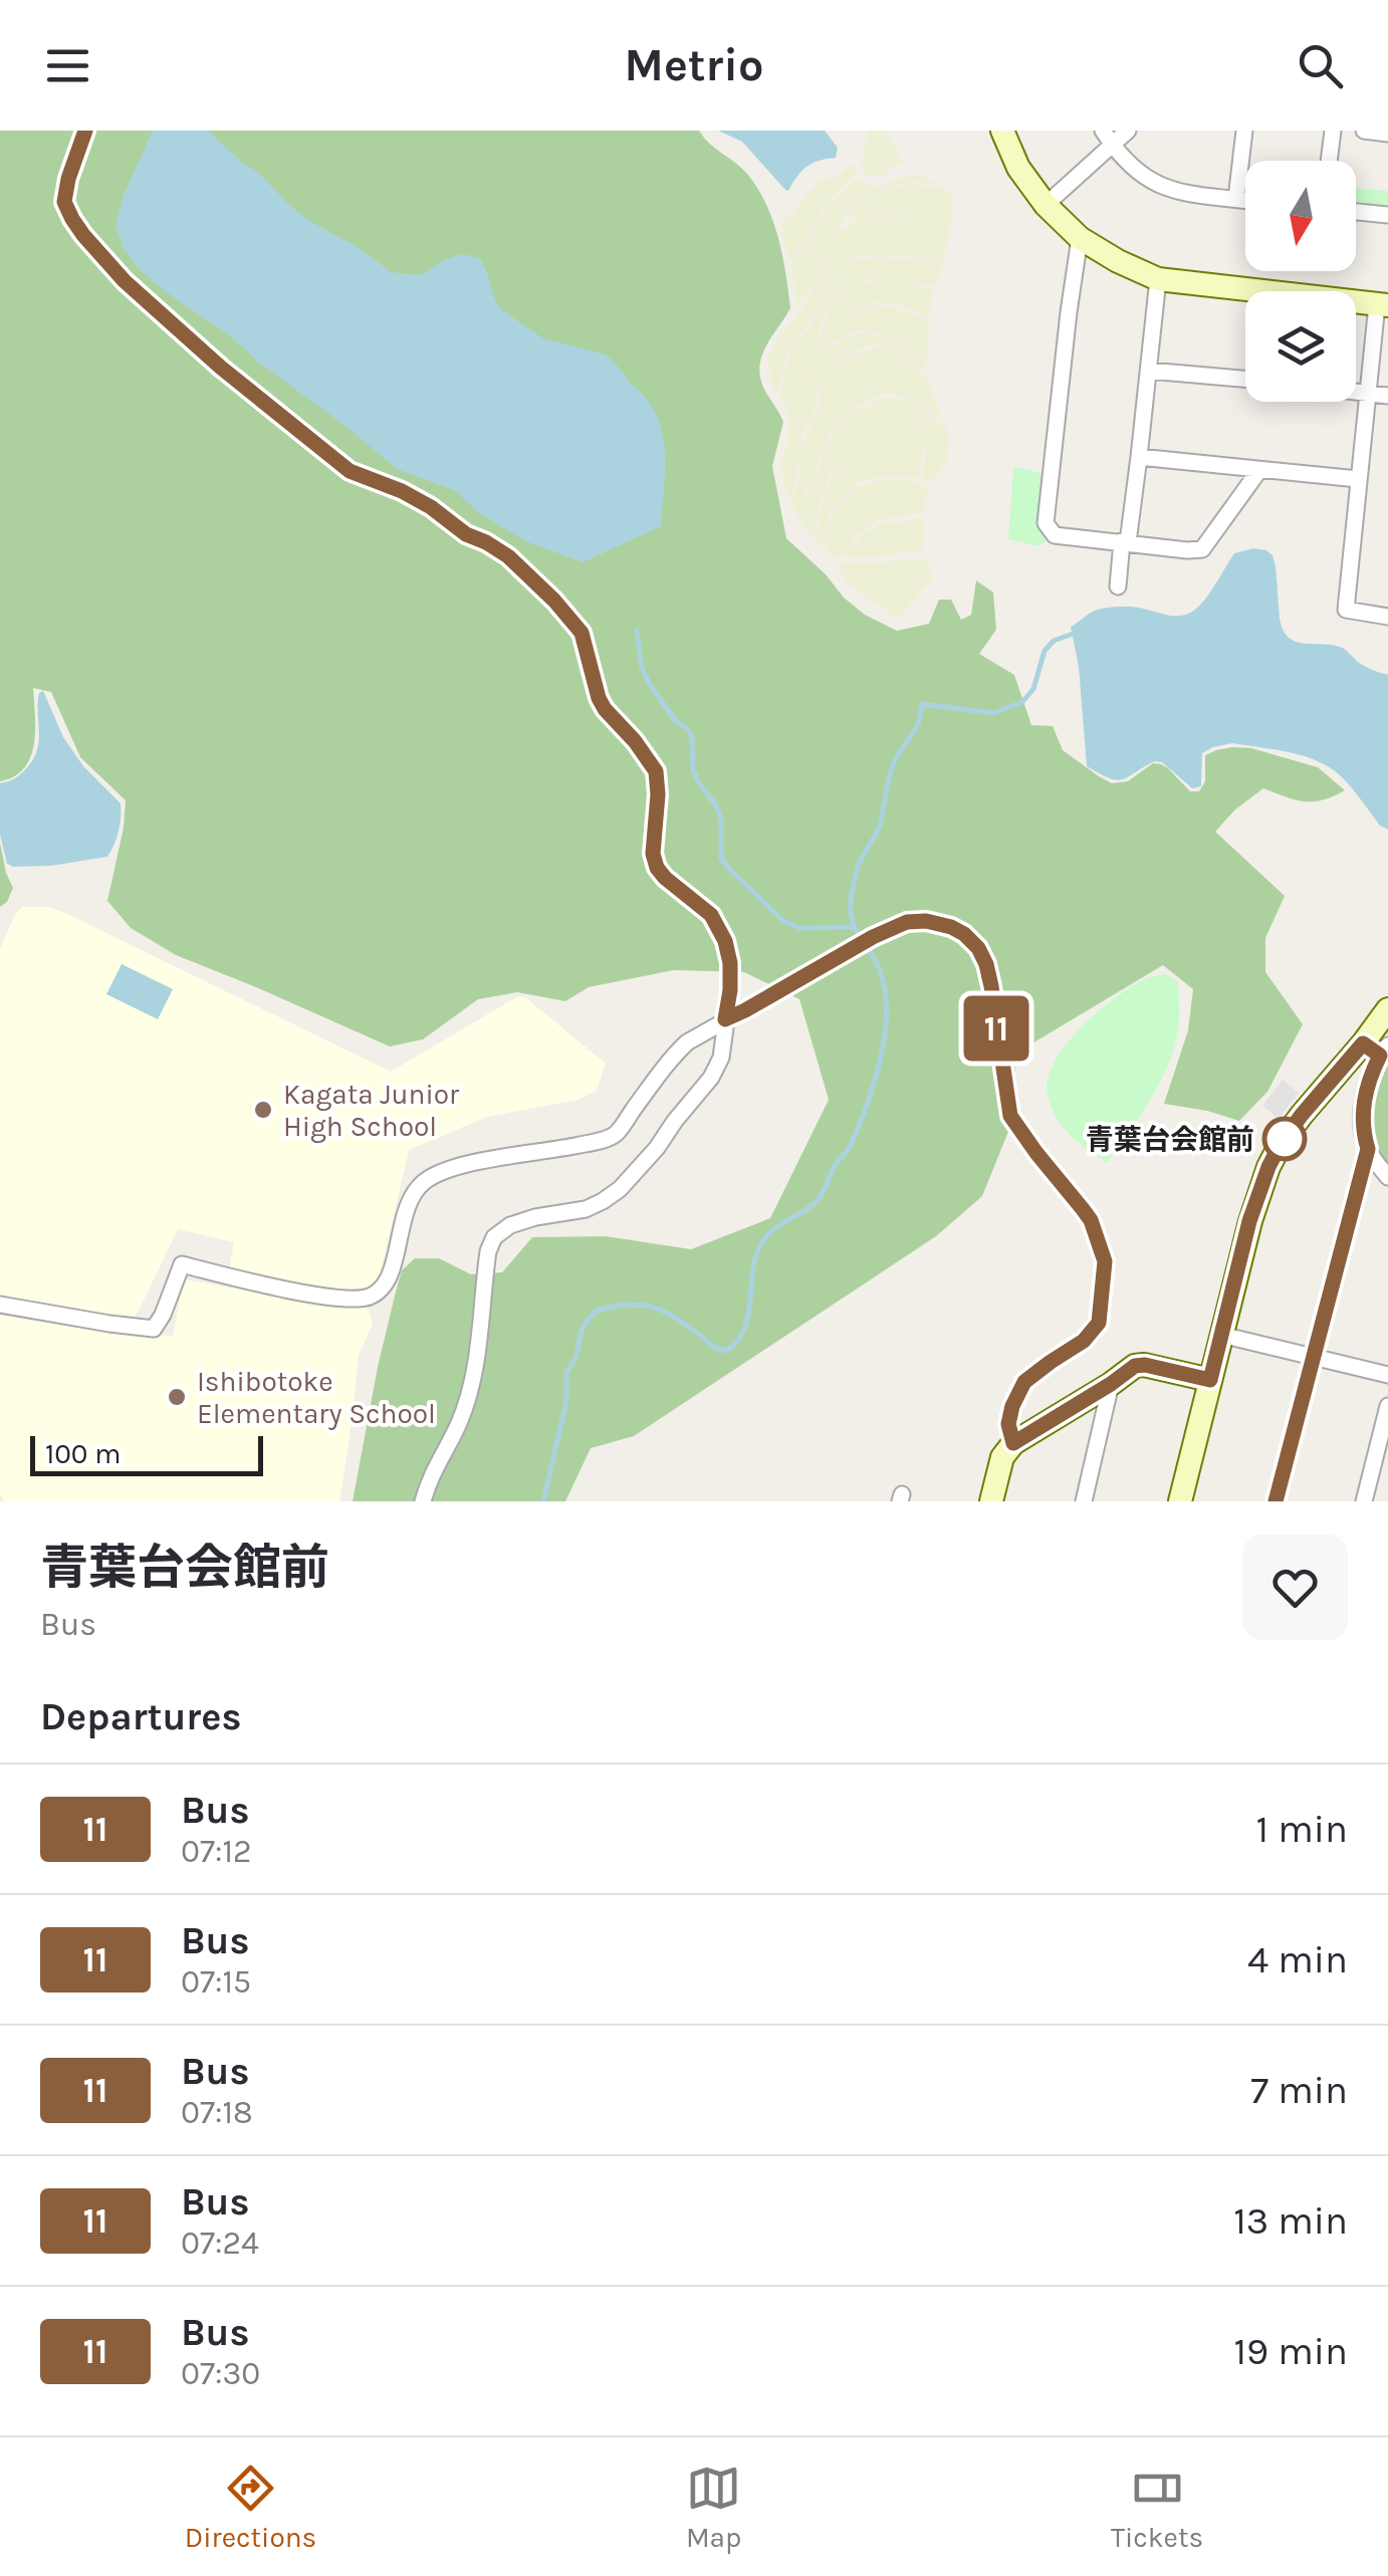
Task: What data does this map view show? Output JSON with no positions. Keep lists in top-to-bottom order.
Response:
{
  "places": ["Kagata Junior High School", "青葉台会館前", "Ishibotoke Elementary School"],
  "lines": ["bus line 11"],
  "scale_bar": "100 m",
  "north": "bottom",
  "page": {
    "header": "Metrio",
    "on_map": "11",
    "scale": "100 m",
    "heading": [
      ["青葉台会館前", "Bus"],
      "Departures"
    ],
    "list": [
      {
        "mark": "11",
        "name": "Bus",
        "note": "07:12",
        "value": "1 min"
      },
      {
        "mark": "11",
        "name": "Bus",
        "note": "07:15",
        "value": "4 min"
      },
      {
        "mark": "11",
        "name": "Bus",
        "note": "07:18",
        "value": "7 min"
      },
      {
        "mark": "11",
        "name": "Bus",
        "note": "07:24",
        "value": "13 min"
      },
      {
        "mark": "11",
        "name": "Bus",
        "note": "07:30",
        "value": "19 min"
      }
    ],
    "tabs": ["Directions", "Map", "Tickets"]
  }
}
